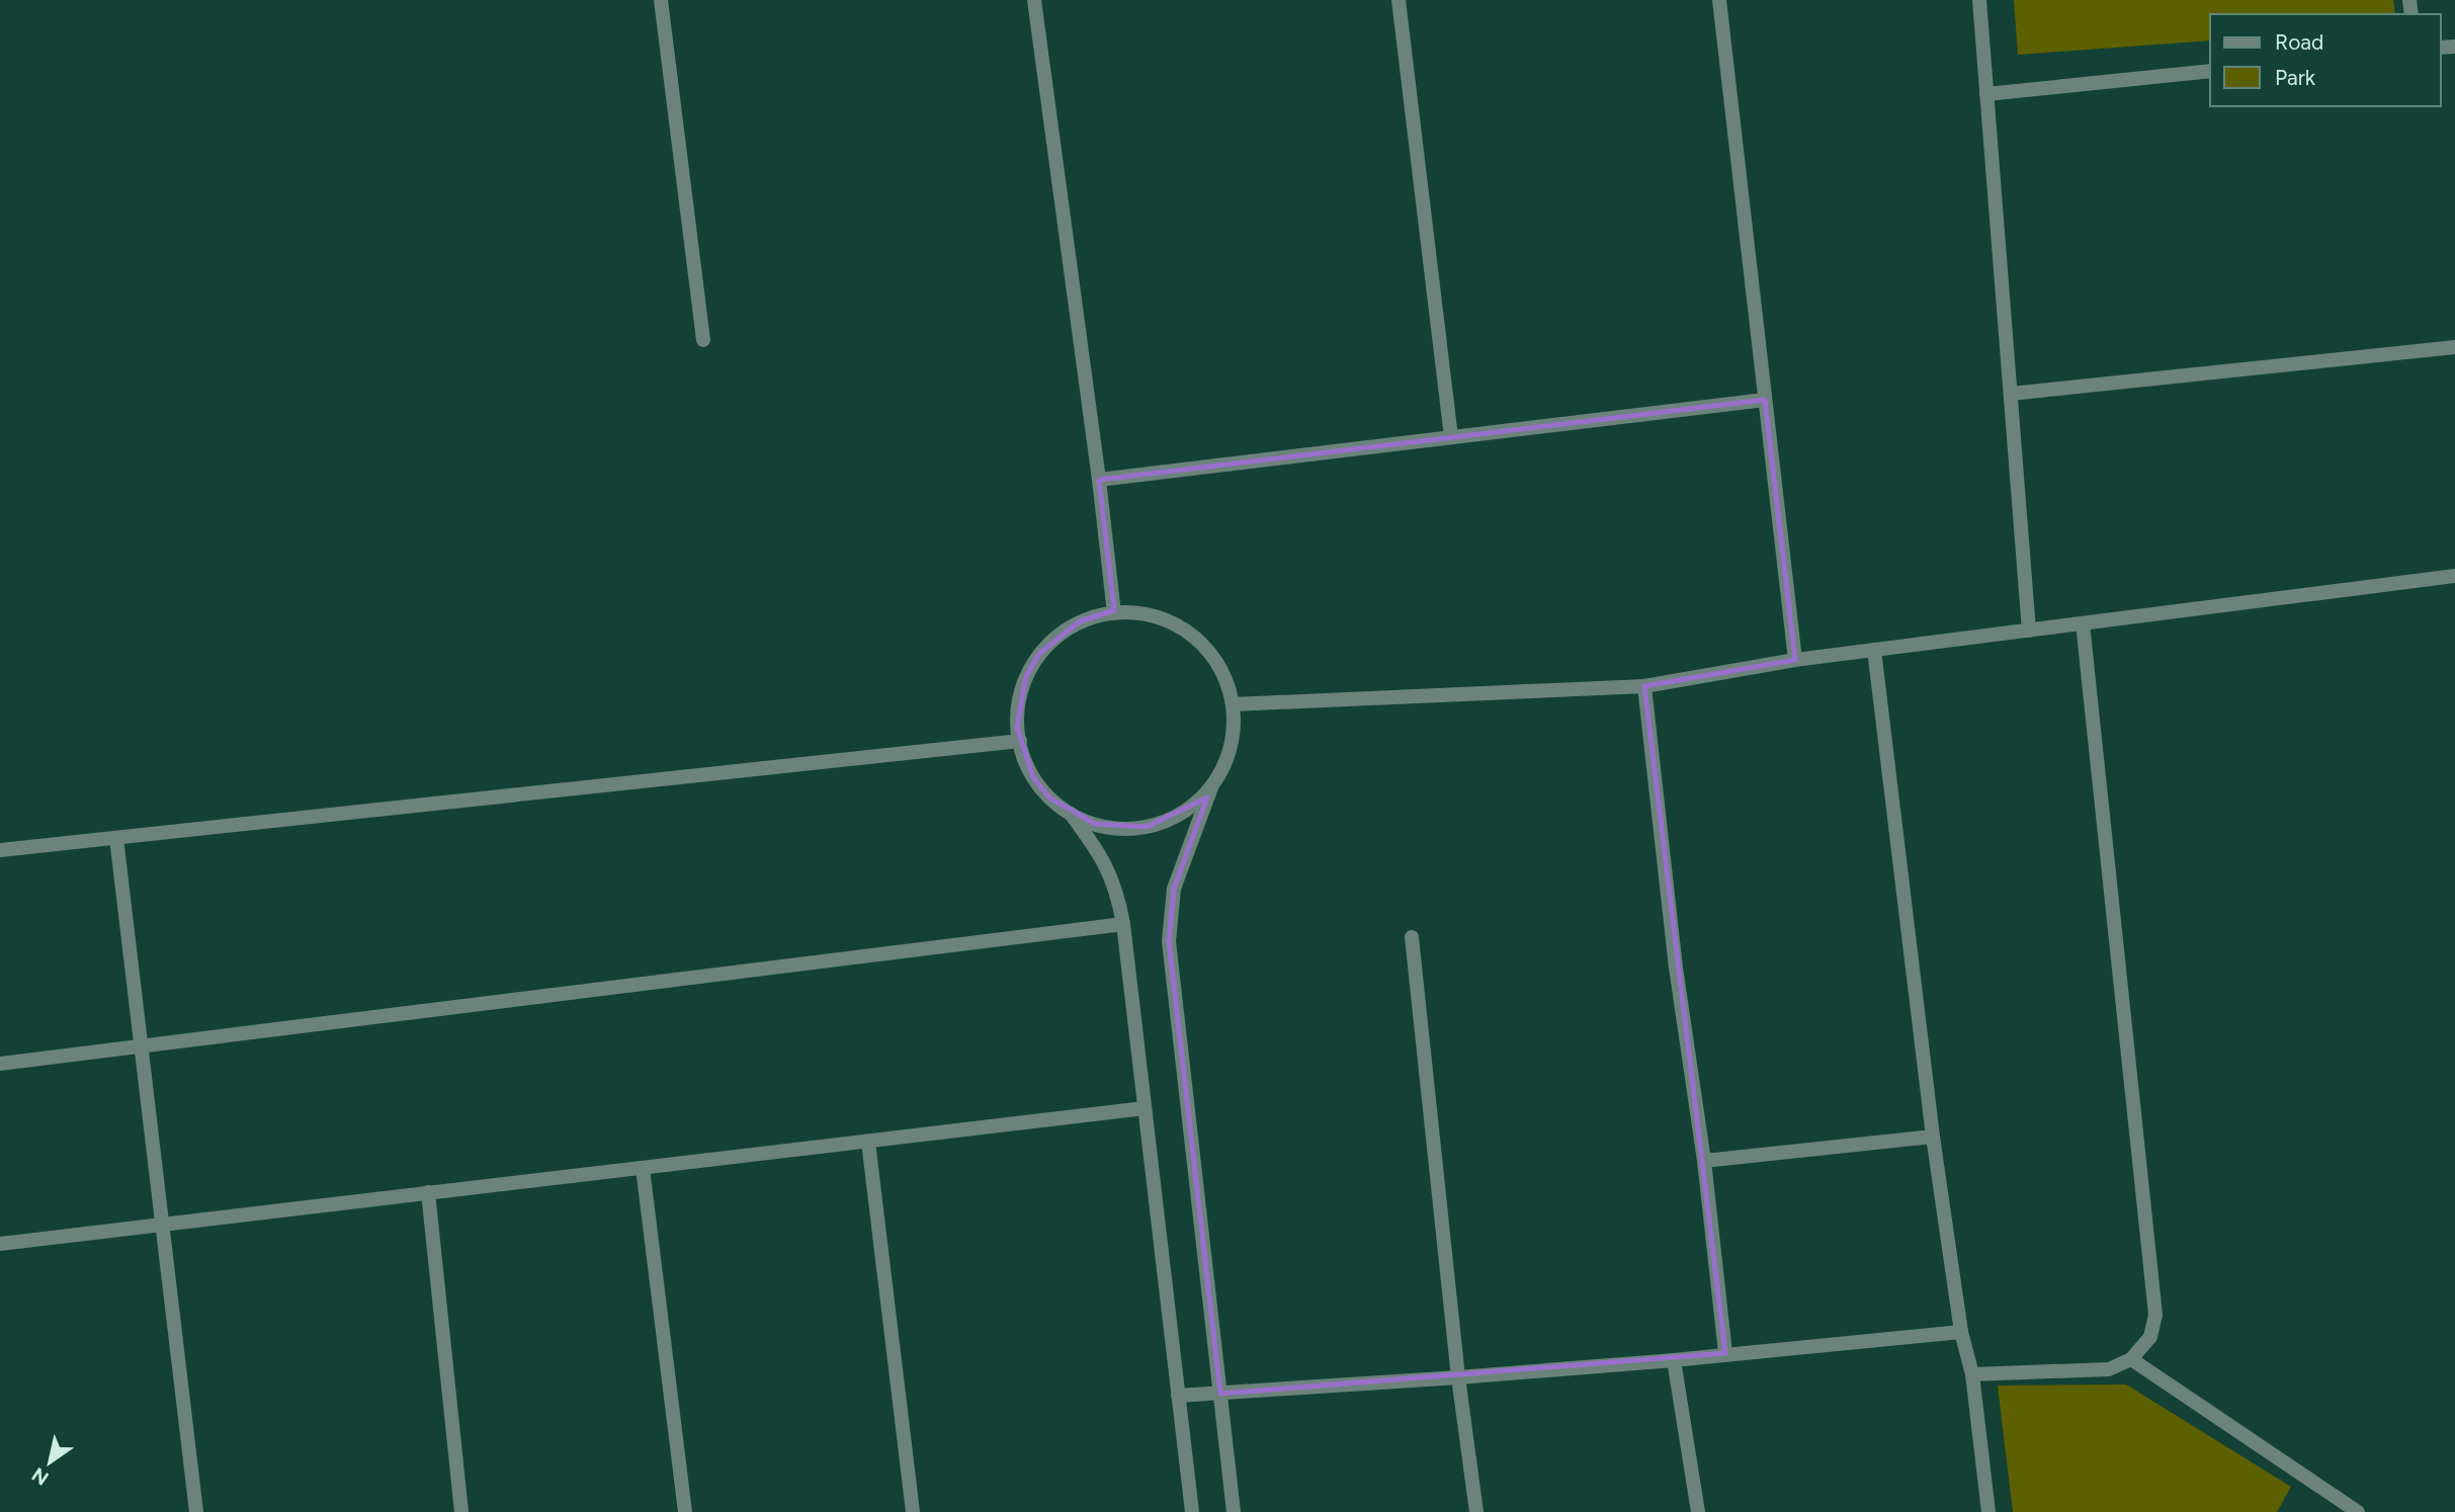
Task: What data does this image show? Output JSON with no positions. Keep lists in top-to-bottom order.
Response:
{
  "legend": ["Road", "Park"],
  "north": "bottom left"
}
